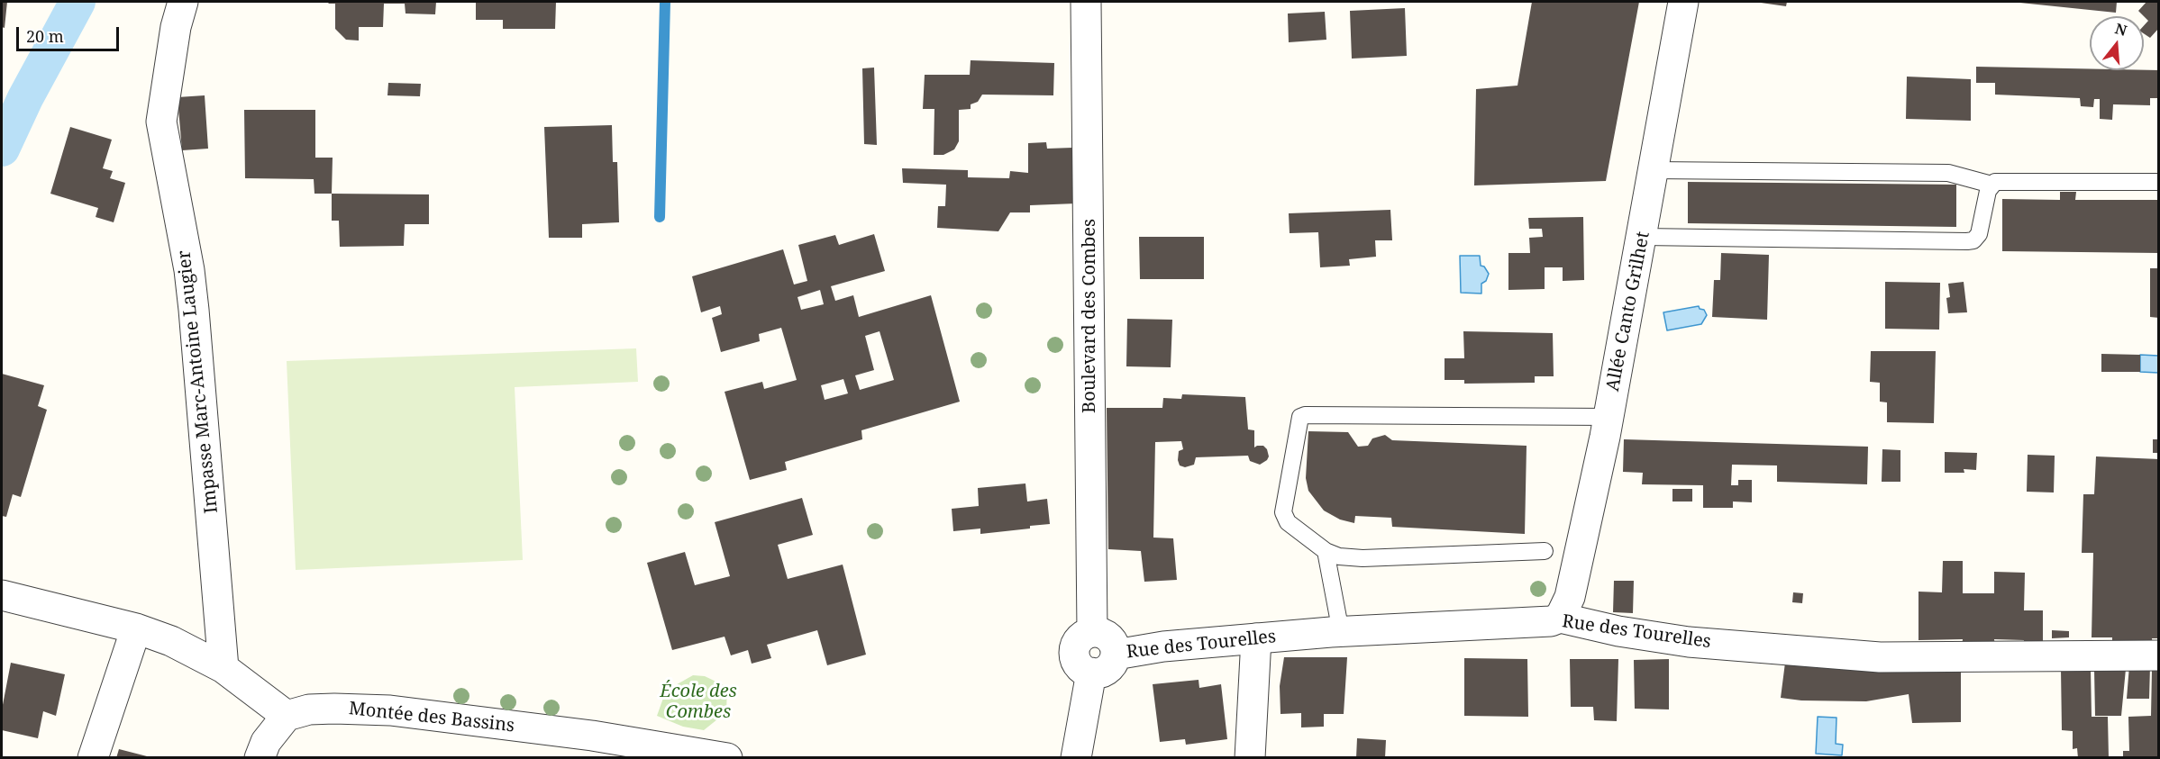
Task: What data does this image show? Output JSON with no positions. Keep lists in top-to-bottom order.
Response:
{
  "streets": {
    "street": [
      "Allée Canto Grilhet",
      "Boulevard des Combes",
      "Impasse Marc-Antoine Laugier",
      "Rue des Tourelles",
      "Montée des Bassins"
    ]
  },
  "crossings": [
    ["Allée Canto Grilhet", "Rue des Tourelles"],
    ["Boulevard des Combes", "Rue des Tourelles"]
  ],
  "parks": ["École des Combes"],
  "scale_bar": "20 m",
  "north": "top"
}
